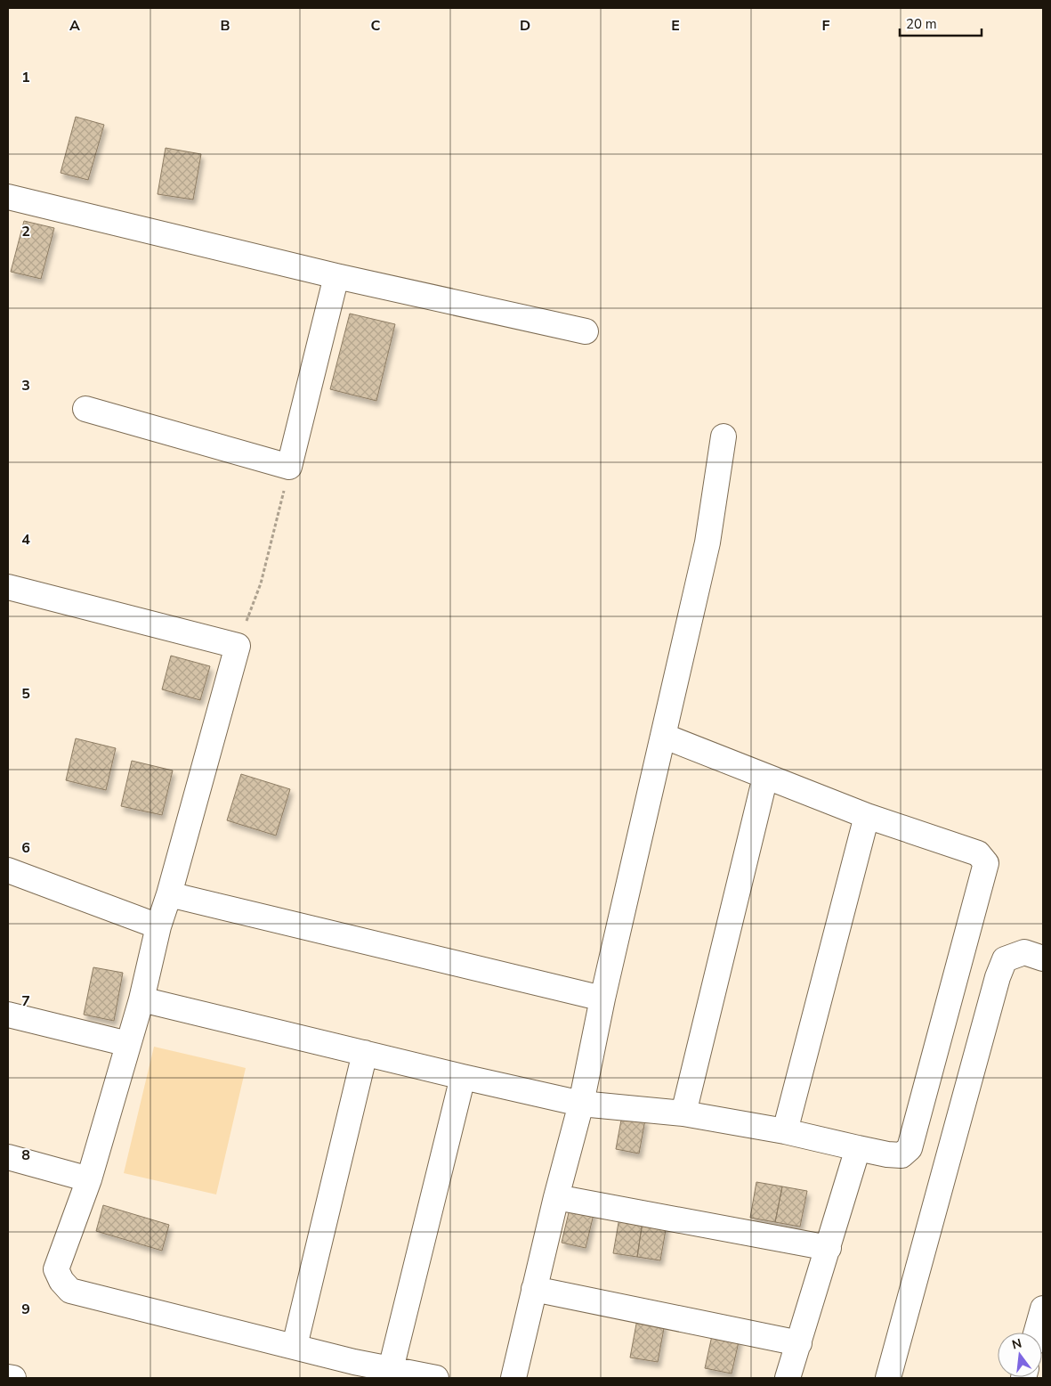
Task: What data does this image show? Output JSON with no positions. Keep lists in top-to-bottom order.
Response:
{
  "scale_bar": "20 m",
  "north": "top",
  "grid": {
    "columns": [
      "A",
      "B",
      "C",
      "D",
      "E",
      "F"
    ],
    "rows": [
      "1",
      "2",
      "3",
      "4",
      "5",
      "6",
      "7",
      "8",
      "9"
    ]
  }
}
